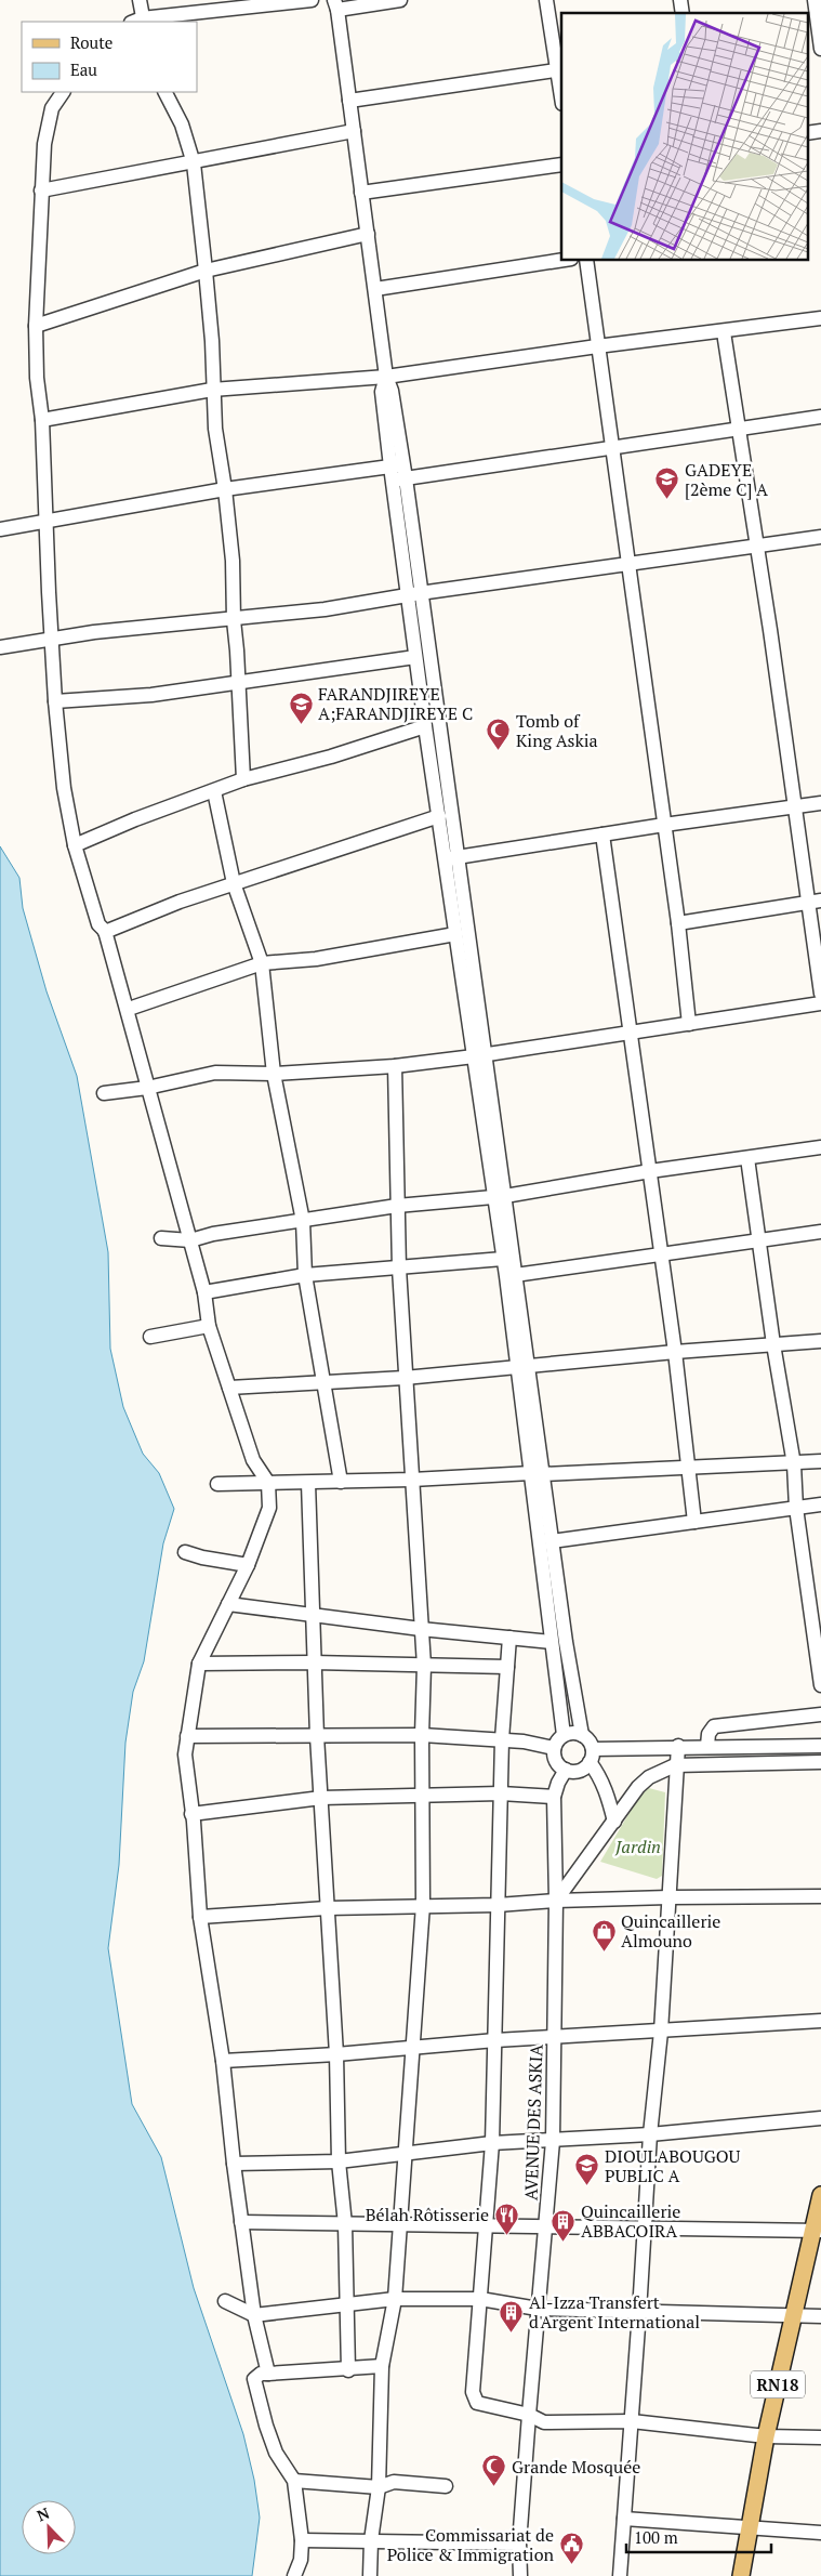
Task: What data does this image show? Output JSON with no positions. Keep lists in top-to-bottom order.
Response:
{
  "streets": {
    "main road": ["RN18"],
    "street": ["AVENUE DES ASKIA"]
  },
  "parks": ["Jardin"],
  "places": {
    "school or university": ["GADEYE [2ème C] A", "FARANDJIREYE A;FARANDJIREYE C", "DIOULABOUGOU PUBLIC A"],
    "mosque": ["Tomb of King Askia", "Grande Mosquée"],
    "shop": ["Quincaillerie Almouno"],
    "restaurant": ["Bélah Rôtisserie"],
    "building": ["Quincaillerie ABBACOIRA", "Al-Izza Transfert d'Argent International"],
    "public building": ["Commissariat de Police & Immigration"]
  },
  "legend": ["Route", "Eau"],
  "scale_bar": "100 m",
  "north": "top left"
}
